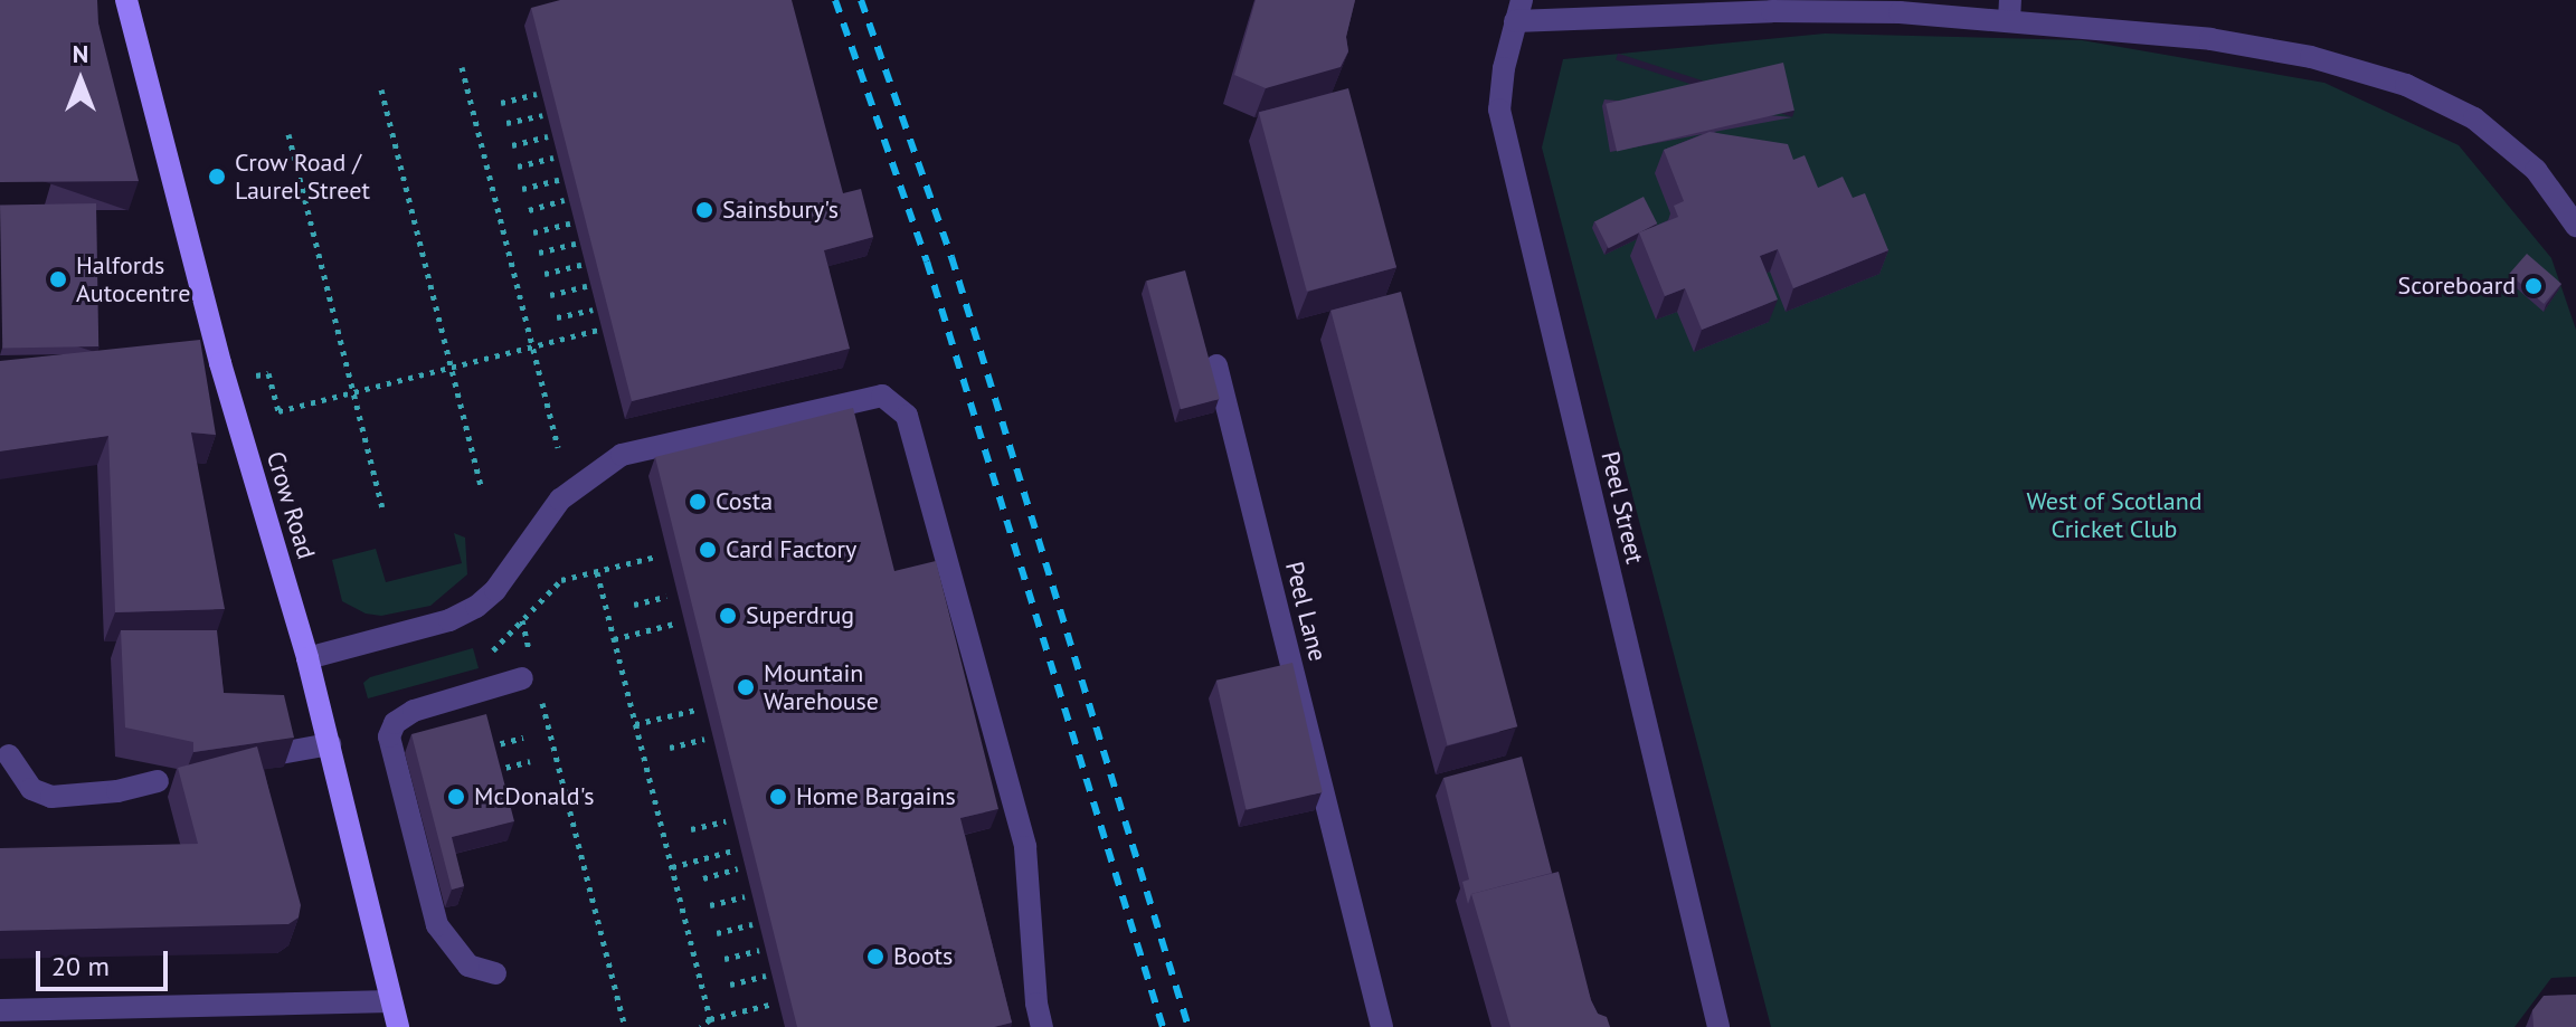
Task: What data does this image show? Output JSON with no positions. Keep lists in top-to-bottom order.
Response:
{
  "streets": {
    "street": ["Crow Road", "Peel Street", "Peel Lane"]
  },
  "parks": ["West of Scotland Cricket Club"],
  "places": [
    "Crow Road / Laurel Street",
    "Sainsbury's",
    "Halfords Autocentre",
    "Scoreboard",
    "Costa",
    "Card Factory",
    "Superdrug",
    "Mountain Warehouse",
    "McDonald's",
    "Home Bargains",
    "Boots"
  ],
  "scale_bar": "20 m",
  "north": "top"
}
